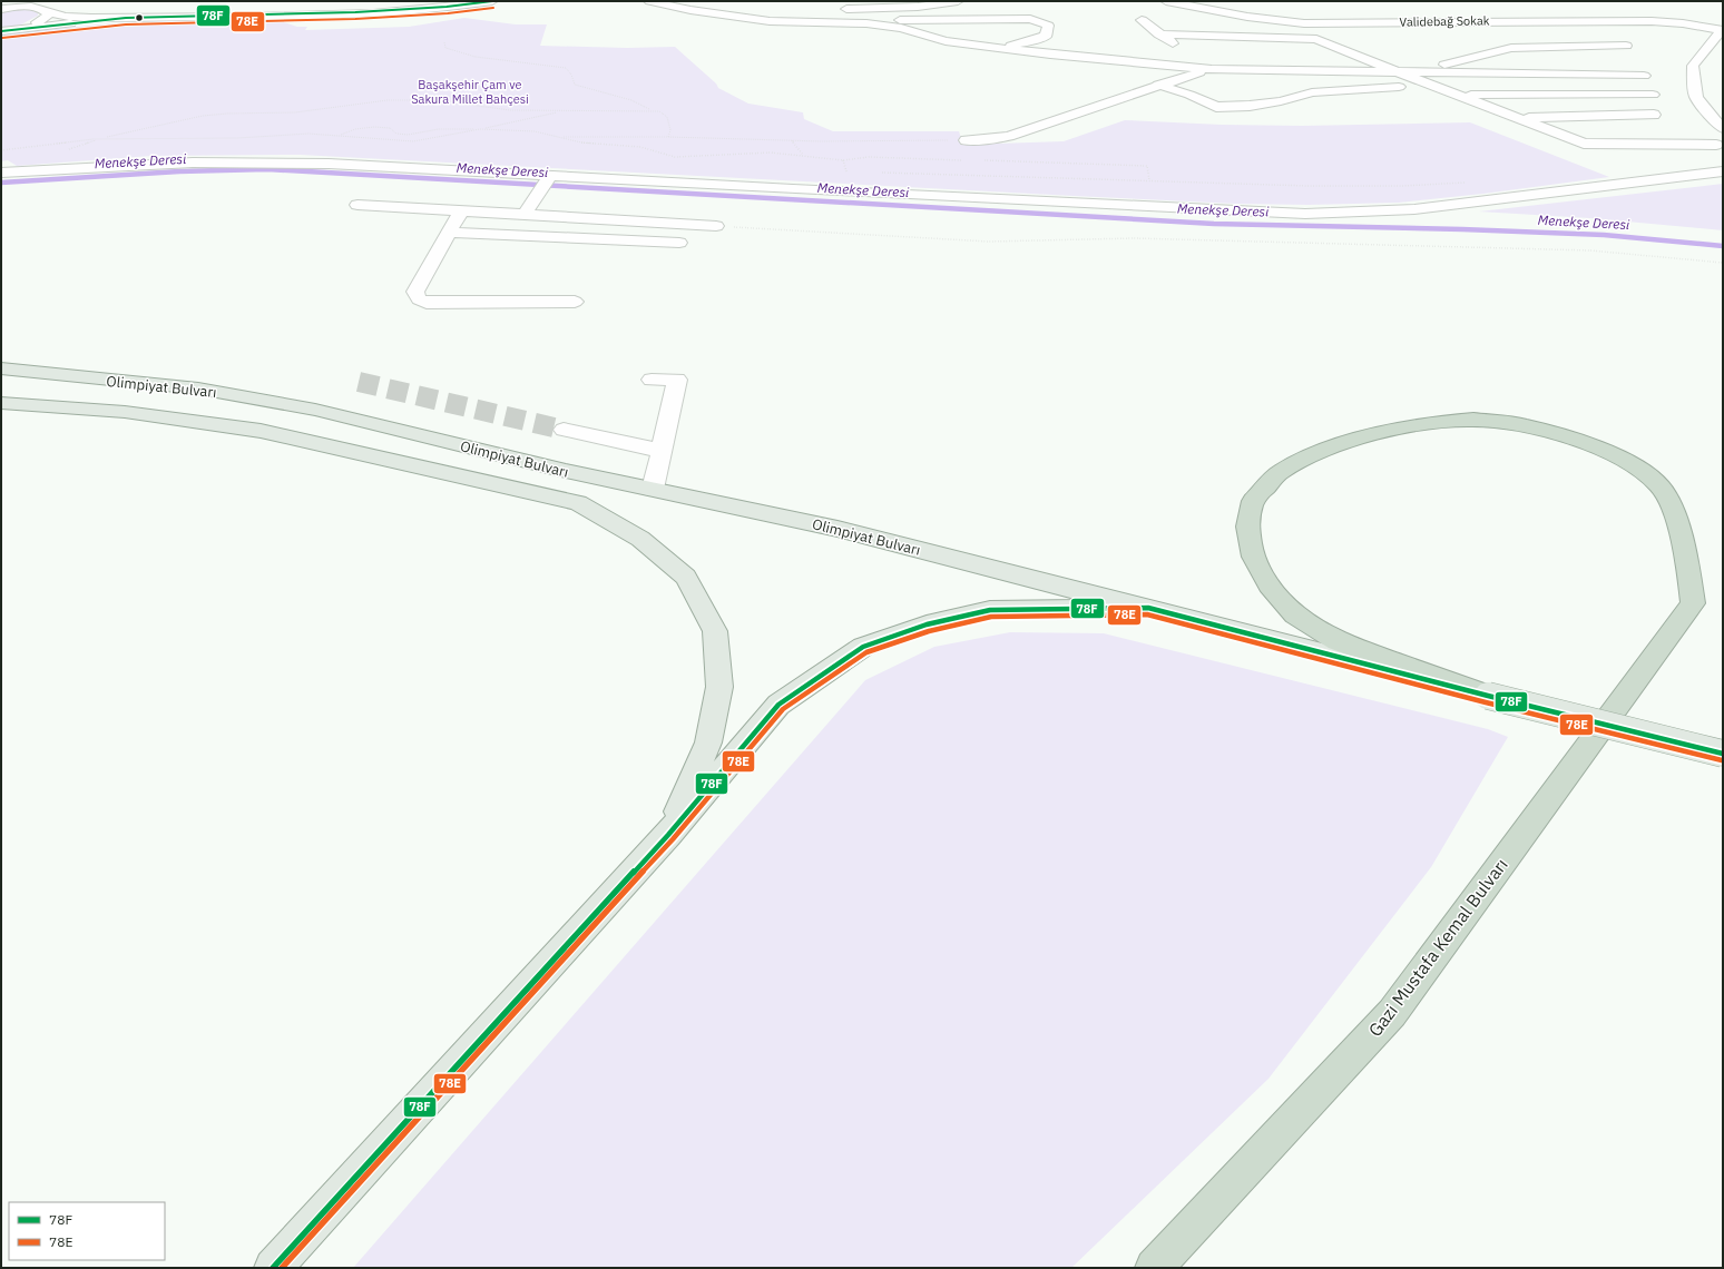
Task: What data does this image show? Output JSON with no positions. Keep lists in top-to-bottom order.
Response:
{
  "streets": {
    "highway": ["Gazi Mustafa Kemal Bulvarı"],
    "main road": ["Olimpiyat Bulvarı"],
    "street": ["Validebağ Sokak"]
  },
  "crossings": [
    ["Olimpiyat Bulvarı", "Gazi Mustafa Kemal Bulvarı"]
  ],
  "water": ["Menekşe Deresi"],
  "parks": ["Başakşehir Çam ve Sakura Millet Bahçesi"],
  "lines": ["transit line 78F", "transit line 78E"],
  "legend": ["78F", "78E"]
}
